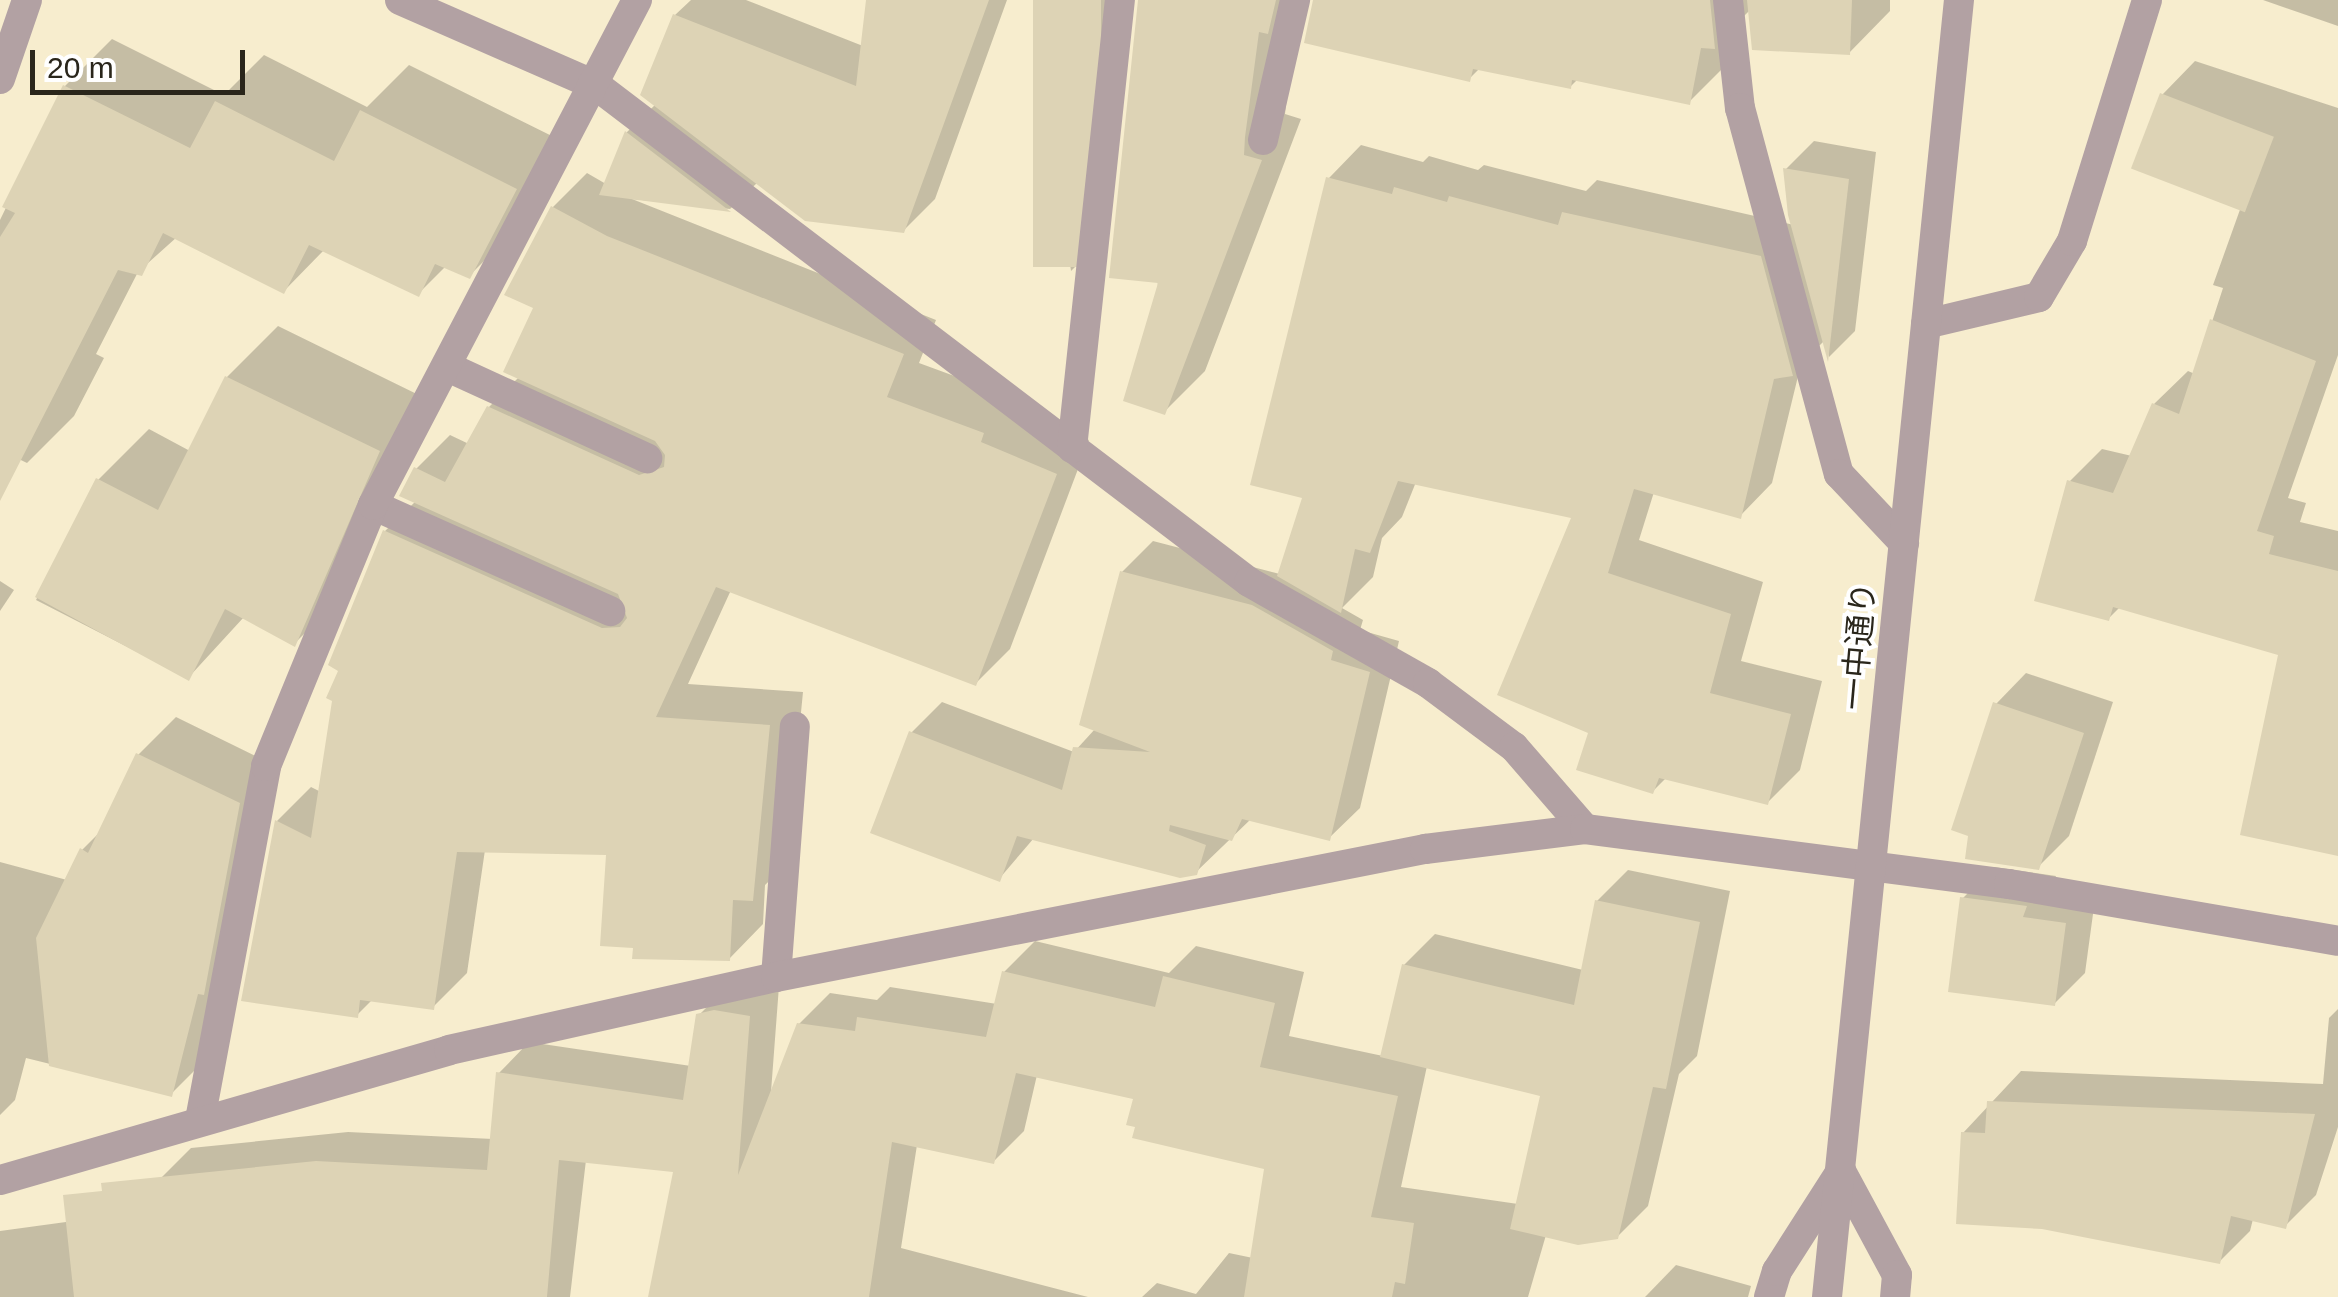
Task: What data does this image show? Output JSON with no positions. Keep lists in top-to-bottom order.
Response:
{
  "streets": {
    "street": ["一中通り"]
  },
  "scale_bar": "20 m"
}
